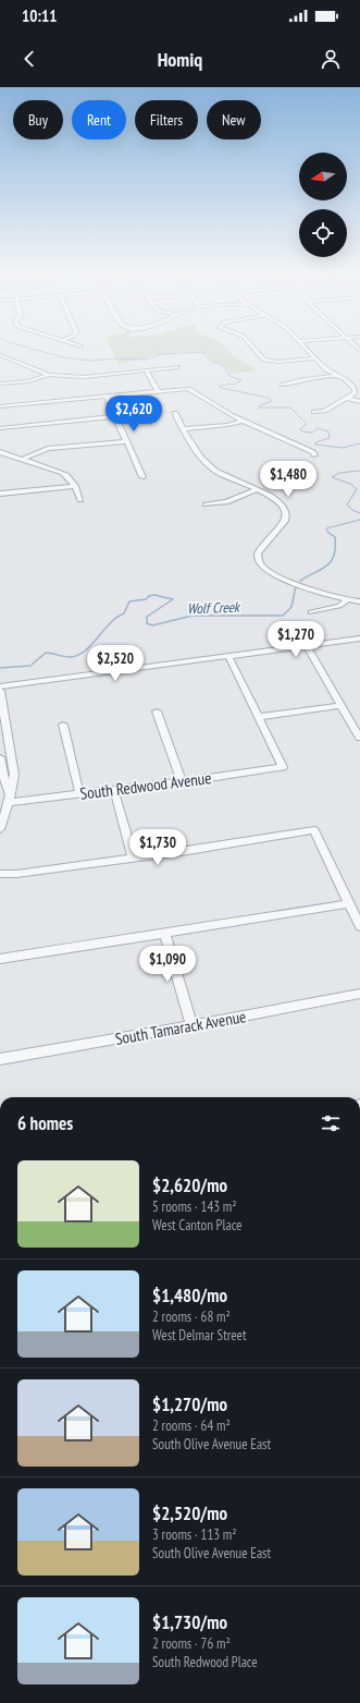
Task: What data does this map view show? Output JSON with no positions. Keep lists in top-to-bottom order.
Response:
{
  "streets": {
    "street": ["South Redwood Avenue", "South Tamarack Avenue"]
  },
  "water": ["Wolf Creek"],
  "north": "left",
  "page": {
    "status": "10:11",
    "header": "Homiq",
    "chip": [
      "Buy",
      "Rent",
      "Filters",
      "New"
    ],
    "price": [
      "$2,620",
      "$1,480",
      "$1,270",
      "$2,520",
      "$1,730",
      "$1,090"
    ],
    "heading": "6 homes",
    "list": [
      {
        "name": "$2,620/mo",
        "note": "5 rooms · 143 m² · West Canton Place"
      },
      {
        "name": "$1,480/mo",
        "note": "2 rooms · 68 m² · West Delmar Street"
      },
      {
        "name": "$1,270/mo",
        "note": "2 rooms · 64 m² · South Olive Avenue East"
      },
      {
        "name": "$2,520/mo",
        "note": "3 rooms · 113 m² · South Olive Avenue East"
      },
      {
        "name": "$1,730/mo",
        "note": "2 rooms · 76 m² · South Redwood Place"
      }
    ]
  }
}
